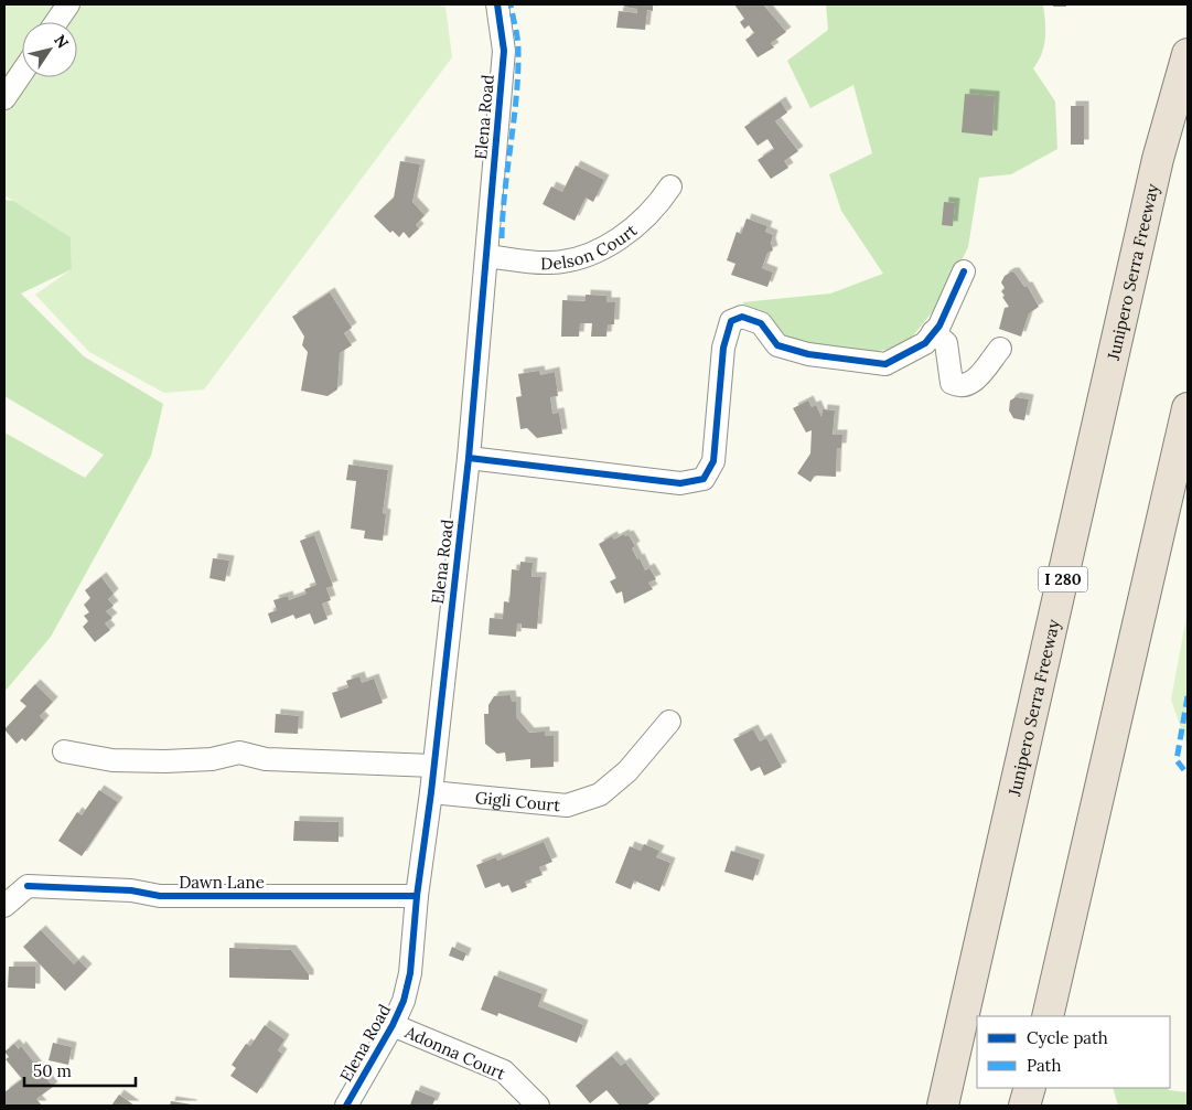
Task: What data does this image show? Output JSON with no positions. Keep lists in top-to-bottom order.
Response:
{
  "streets": {
    "highway": ["Junipero Serra Freeway", "I 280"],
    "street": [
      "Elena Road",
      "Delson Court",
      "Gigli Court",
      "Dawn Lane",
      "Adonna Court"
    ]
  },
  "crossings": [
    ["Elena Road", "Delson Court"],
    ["Elena Road", "Gigli Court"],
    ["Elena Road", "Dawn Lane"],
    ["Elena Road", "Adonna Court"]
  ],
  "legend": ["Cycle path", "Path"],
  "scale_bar": "50 m",
  "north": "top right"
}
